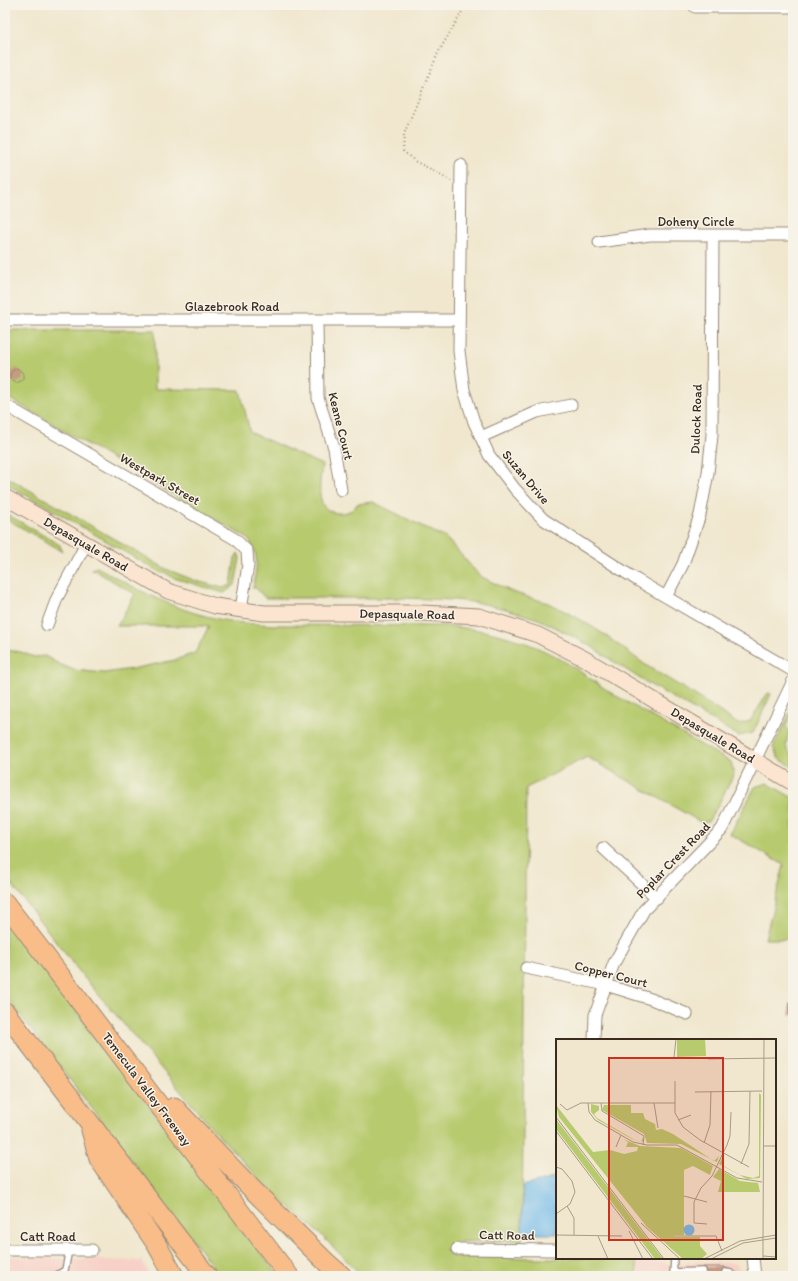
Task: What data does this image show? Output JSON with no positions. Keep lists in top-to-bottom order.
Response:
{
  "streets": {
    "highway": ["Temecula Valley Freeway"],
    "street": [
      "Doheny Circle",
      "Glazebrook Road",
      "Dulock Road",
      "Keane Court",
      "Suzan Drive",
      "Westpark Street",
      "Depasquale Road",
      "Poplar Crest Road",
      "Copper Court",
      "Catt Road"
    ]
  },
  "crossings": [
    ["Doheny Circle", "Dulock Road"],
    ["Glazebrook Road", "Keane Court"],
    ["Glazebrook Road", "Suzan Drive"],
    ["Dulock Road", "Suzan Drive"],
    ["Westpark Street", "Depasquale Road"],
    ["Depasquale Road", "Poplar Crest Road"],
    ["Poplar Crest Road", "Copper Court"]
  ]
}
